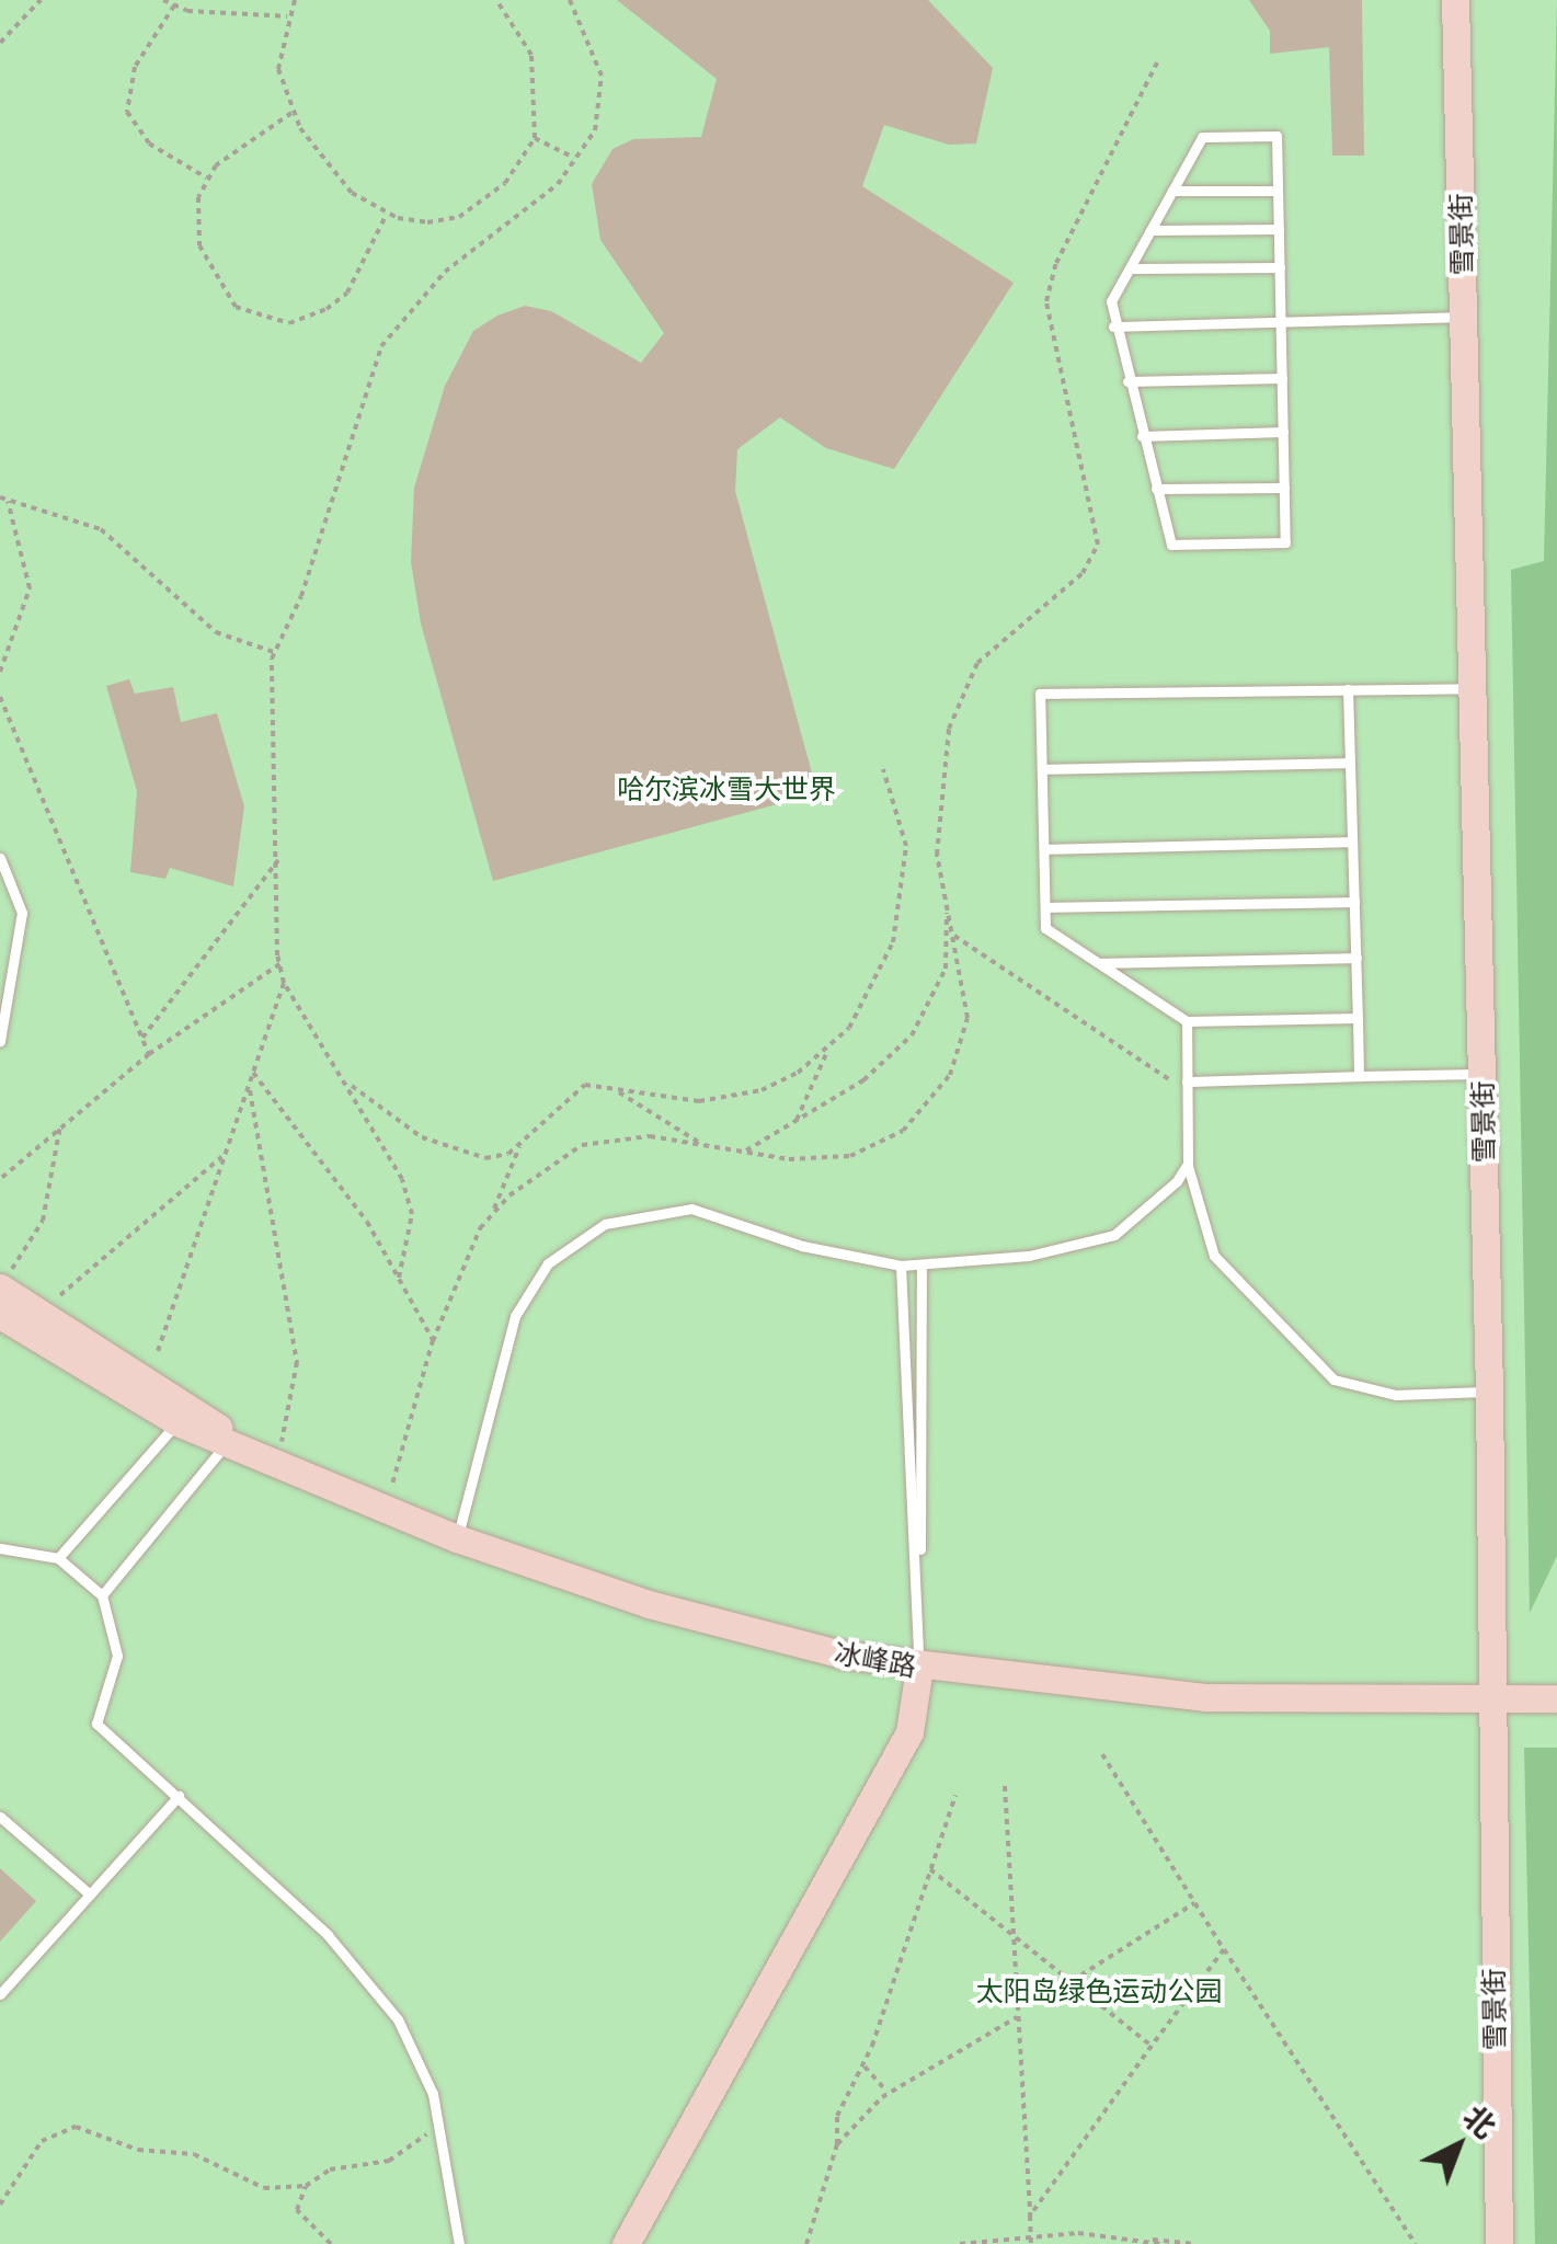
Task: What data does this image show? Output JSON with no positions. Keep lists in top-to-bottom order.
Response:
{
  "streets": {
    "street": ["雪景街", "冰峰路"]
  },
  "crossings": [
    ["雪景街", "冰峰路"]
  ],
  "parks": ["哈尔滨冰雪大世界", "太阳岛绿色运动公园"],
  "north": "top right"
}
